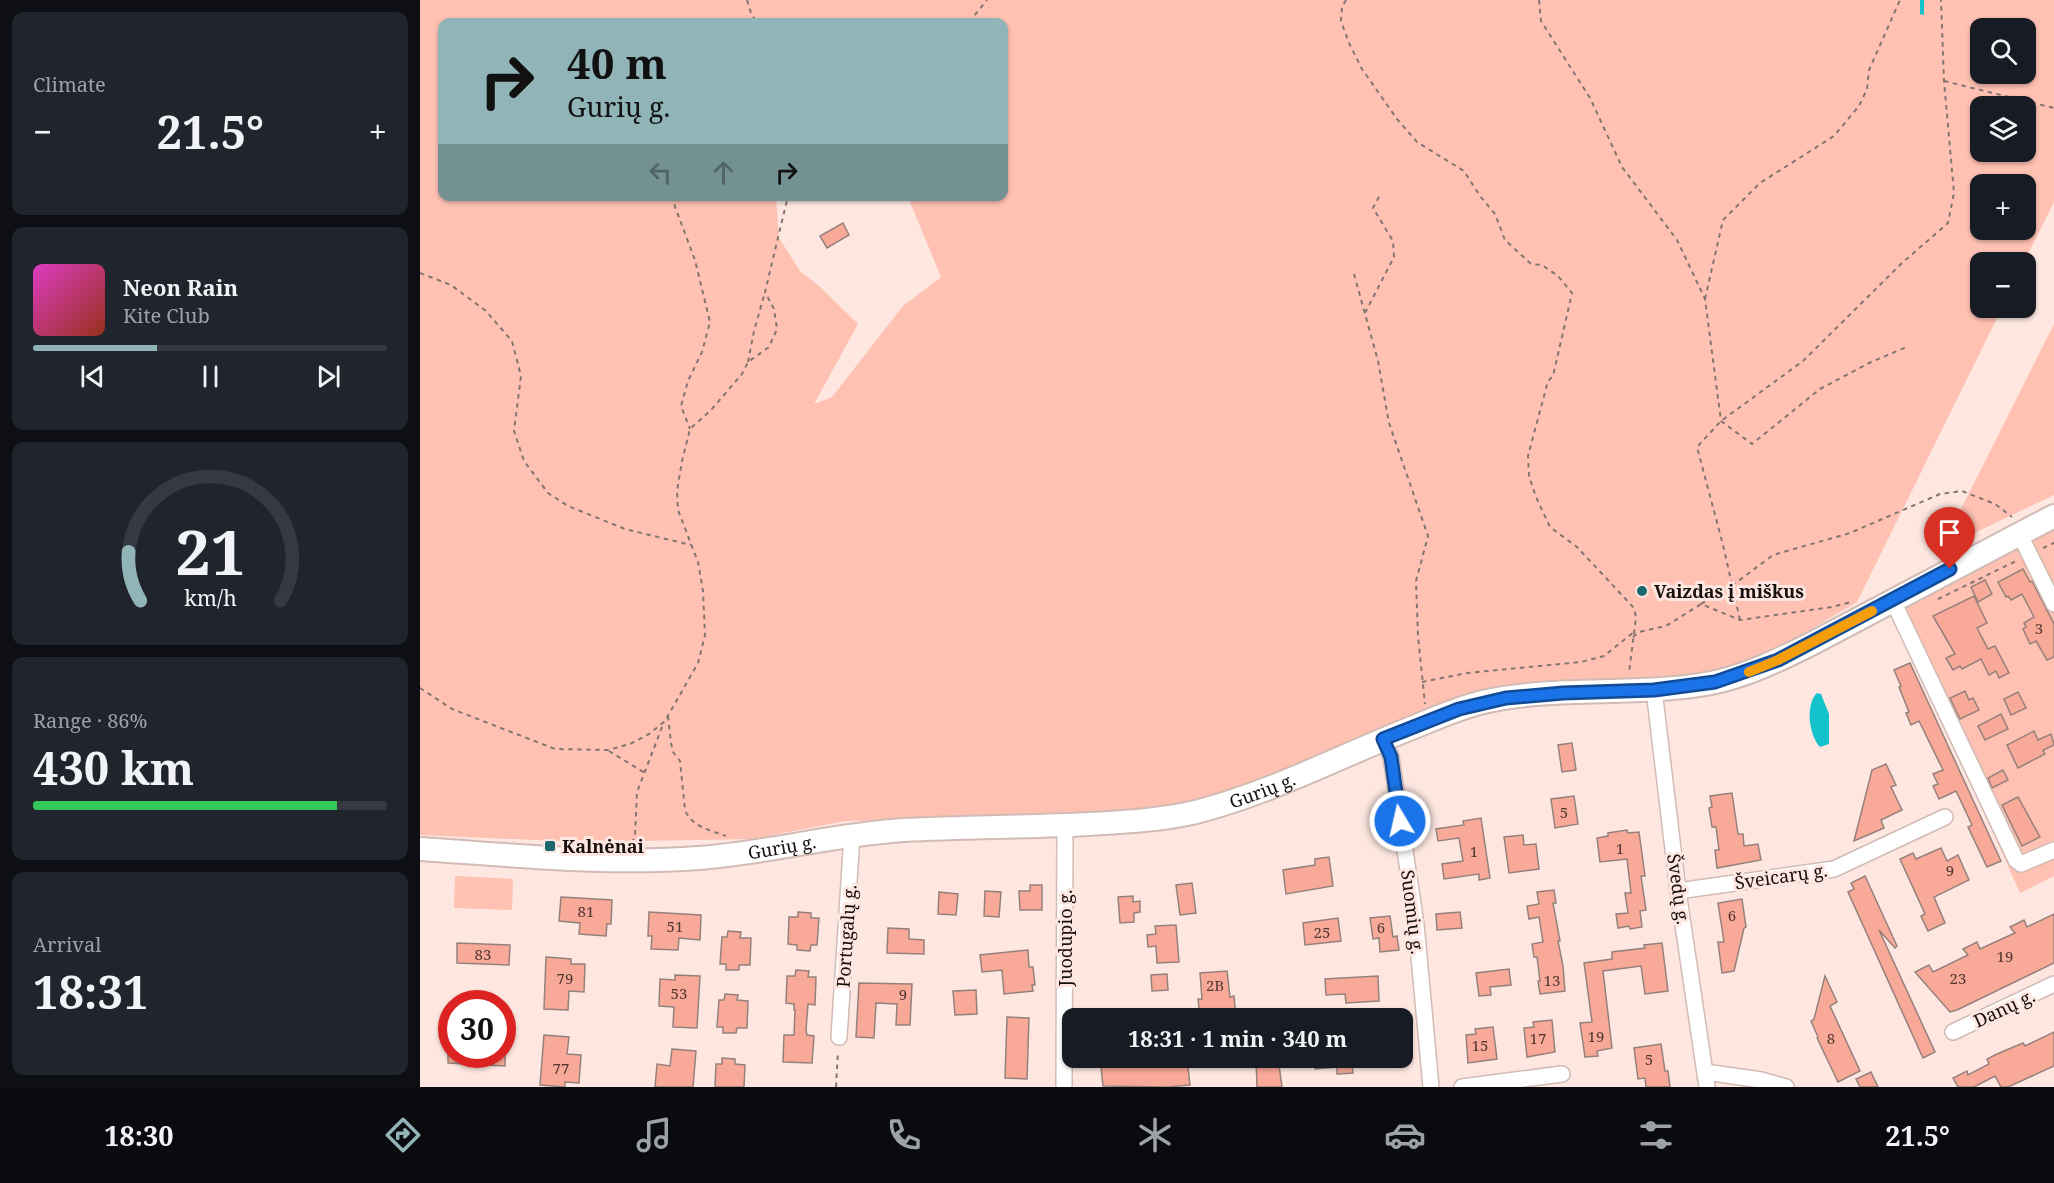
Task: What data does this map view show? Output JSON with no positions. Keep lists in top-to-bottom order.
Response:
{
  "streets": {
    "street": [
      "Gurių g.",
      "Šveicarų g.",
      "Švedų g.",
      "Suomių g.",
      "Portugalų g.",
      "Juodupio g.",
      "Danų g."
    ]
  },
  "crossings": [
    ["Gurių g.", "Švedų g."],
    ["Gurių g.", "Suomių g."],
    ["Gurių g.", "Portugalų g."],
    ["Gurių g.", "Juodupio g."],
    ["Šveicarų g.", "Švedų g."]
  ],
  "places": {
    "other": ["Vaizdas į miškus"],
    "transit": ["Kalnėnai"]
  },
  "house_numbers": [
    "3",
    "5",
    "1",
    "1",
    "9",
    "81",
    "6",
    "51",
    "6",
    "25",
    "83",
    "19",
    "79",
    "23",
    "13",
    "2B",
    "53",
    "9",
    "19",
    "17",
    "8",
    "15",
    "5",
    "77"
  ],
  "page": {
    "tile": [
      "Climate",
      ["Range · 86%", "430 km"],
      ["Arrival", "18:31"]
    ],
    "map_buttons": ["+", "−"],
    "turn": ["40 m", "Gurių g."],
    "heat": ["−", "21.5°", "+"],
    "song": ["Neon Rain", "Kite Club"],
    "limit": "30",
    "trip": "18:31 · 1 min · 340 m",
    "tabs": ["18:30", "21.5°"],
    "gauge": ["21", "km/h"]
  }
}
